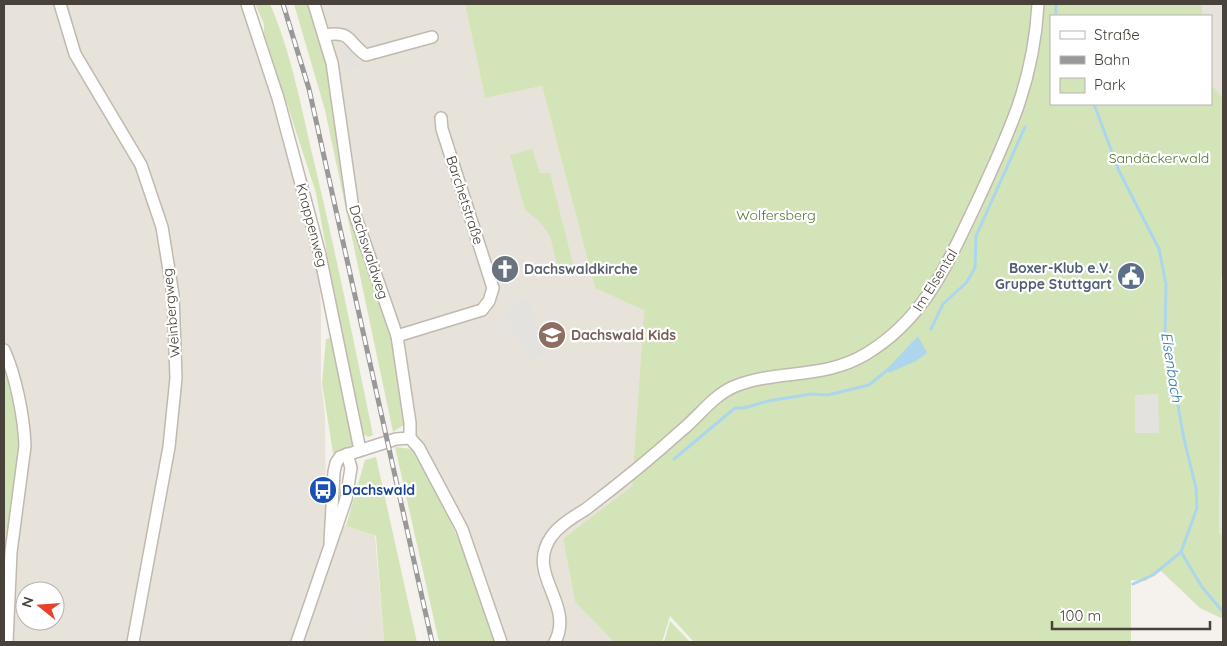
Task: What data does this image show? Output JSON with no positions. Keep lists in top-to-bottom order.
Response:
{
  "streets": {
    "street": [
      "Barchetstraße",
      "Knappenweg",
      "Dachswaldweg",
      "Im Elsental",
      "Weinbergweg"
    ]
  },
  "crossings": [
    ["Barchetstraße", "Dachswaldweg"]
  ],
  "water": ["Elsenbach"],
  "parks": ["Sandäckerwald", "Wolfersberg"],
  "places": {
    "church": ["Dachswaldkirche"],
    "public building": ["Boxer-Klub e.V. Gruppe Stuttgart"],
    "school or university": ["Dachswald Kids"],
    "bus stop": ["Dachswald"]
  },
  "legend": ["Straße", "Bahn", "Park"],
  "scale_bar": "100 m",
  "north": "left"
}
